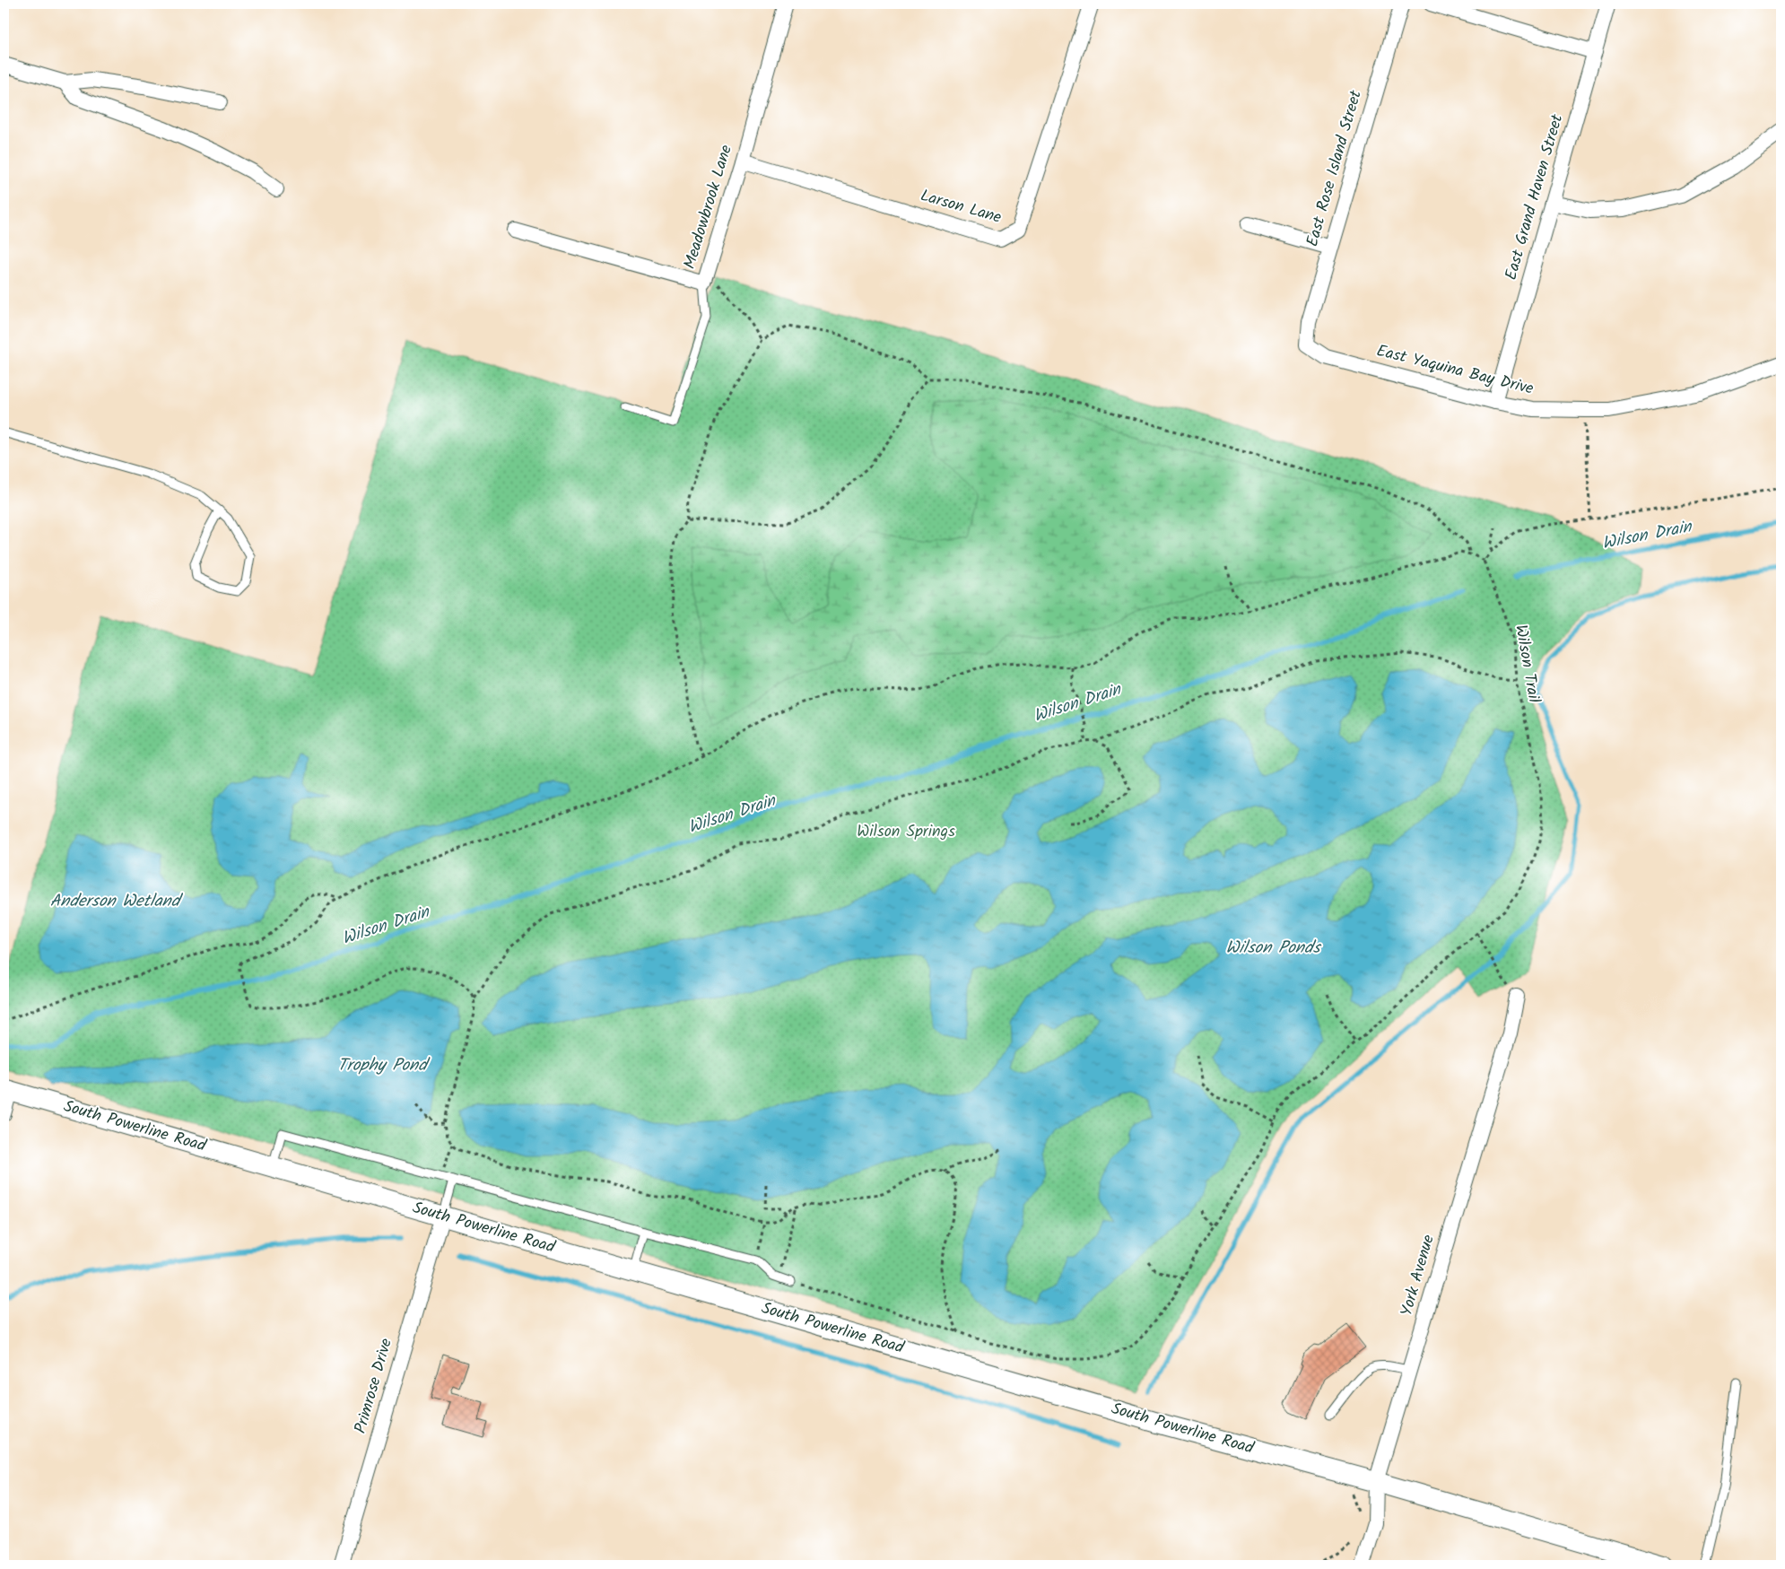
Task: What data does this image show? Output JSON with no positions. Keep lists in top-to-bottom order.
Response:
{
  "streets": {
    "street": [
      "East Rose Island Street",
      "East Grand Haven Street",
      "Meadowbrook Lane",
      "Larson Lane",
      "East Yaquina Bay Drive",
      "South Powerline Road",
      "York Avenue",
      "Primrose Drive"
    ],
    "path": ["Wilson Trail"]
  },
  "crossings": [
    ["East Rose Island Street", "East Yaquina Bay Drive"],
    ["East Grand Haven Street", "East Yaquina Bay Drive"],
    ["Meadowbrook Lane", "Larson Lane"],
    ["South Powerline Road", "York Avenue"],
    ["South Powerline Road", "Primrose Drive"]
  ],
  "water": [
    "Wilson Drain",
    "Anderson Wetland",
    "Wilson Ponds",
    "Trophy Pond"
  ],
  "parks": ["Wilson Springs"]
}
